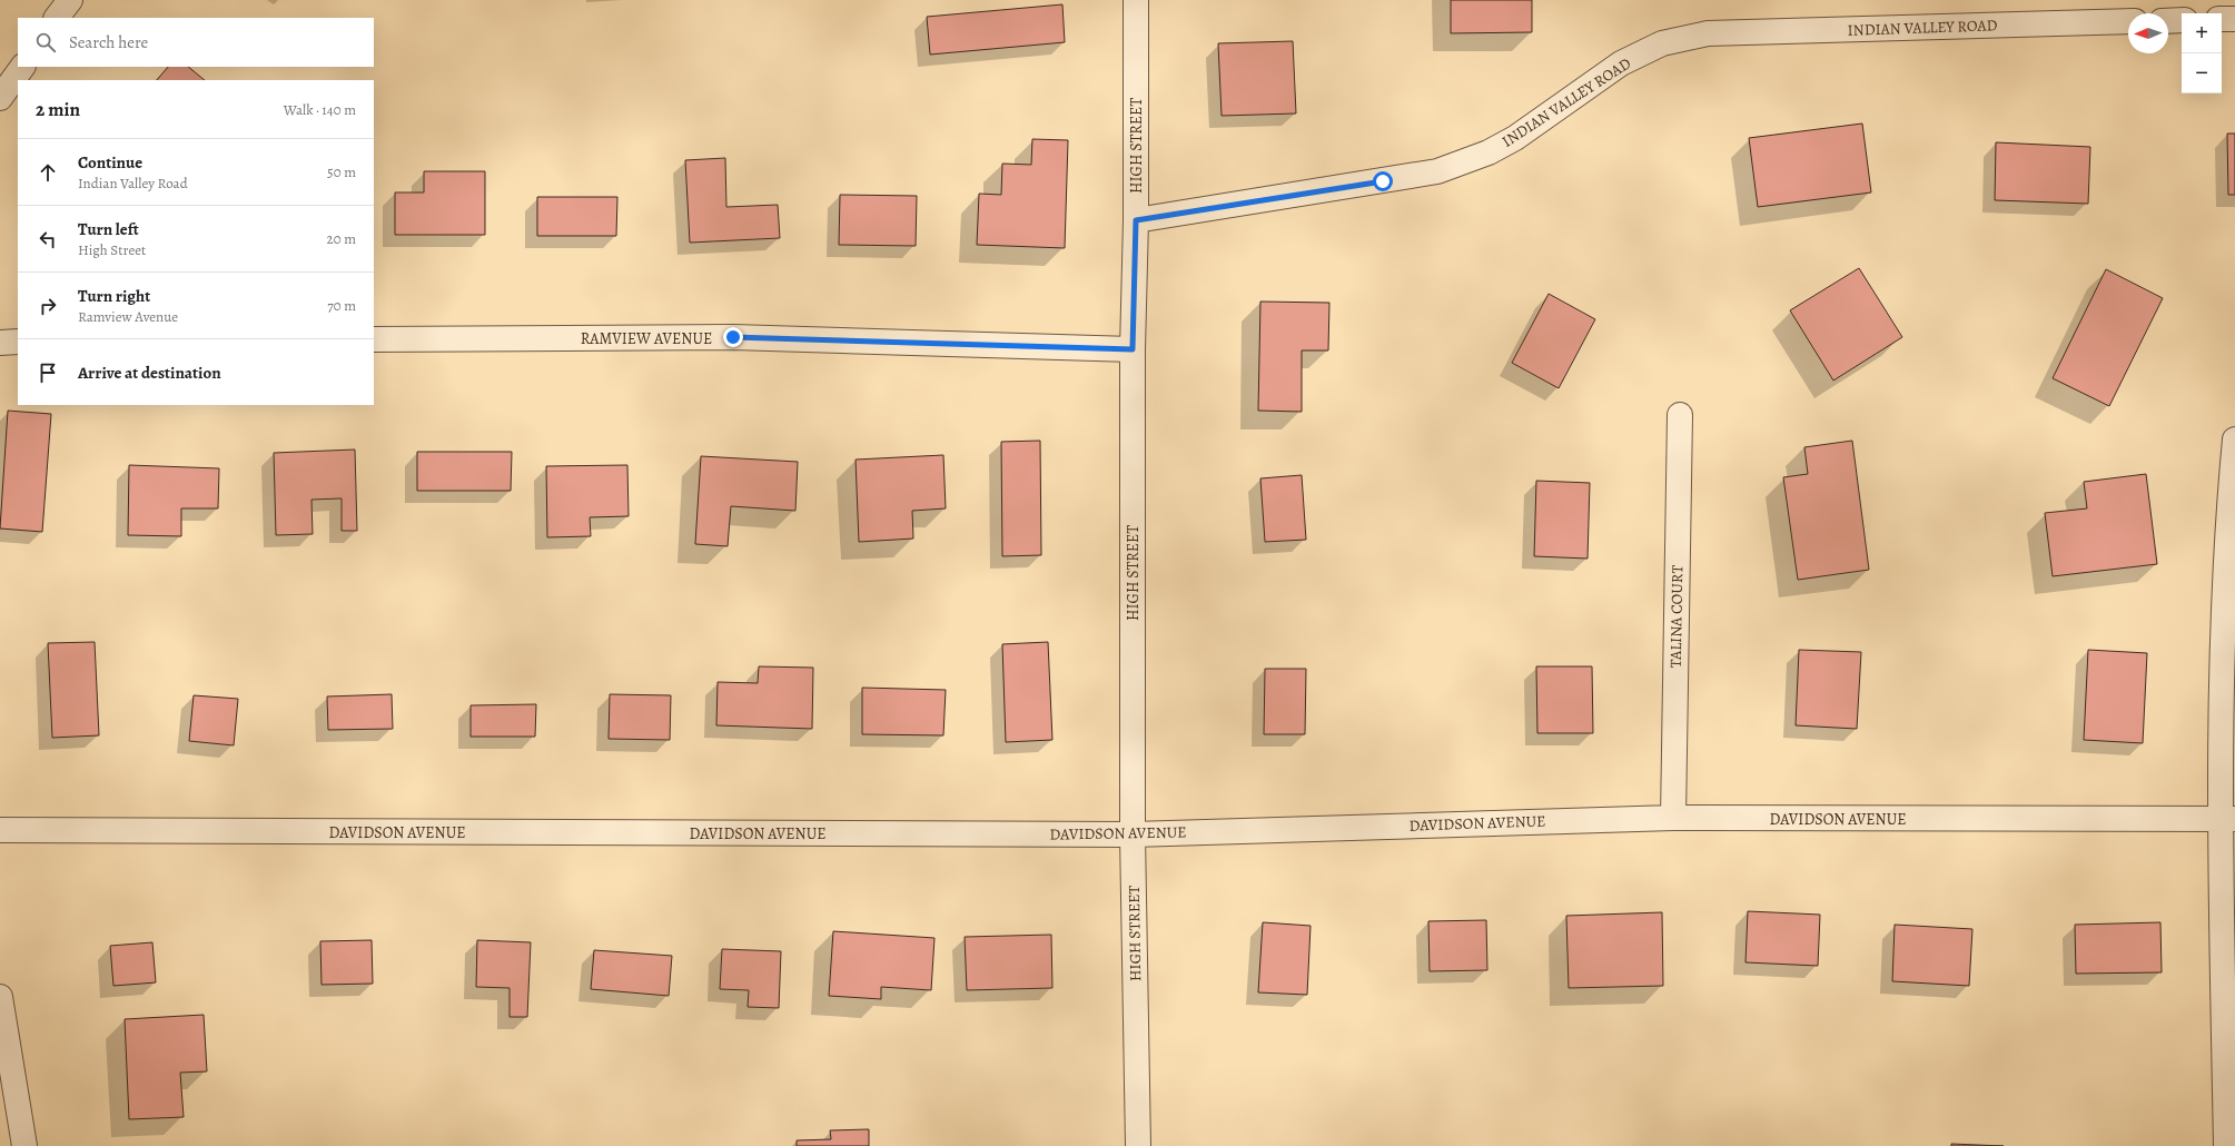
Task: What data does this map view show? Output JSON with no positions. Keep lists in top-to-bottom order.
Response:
{
  "streets": {
    "street": [
      "INDIAN VALLEY ROAD",
      "HIGH STREET",
      "RAMVIEW AVENUE",
      "TALINA COURT",
      "DAVIDSON AVENUE"
    ]
  },
  "crossings": [
    ["INDIAN VALLEY ROAD", "HIGH STREET"],
    ["HIGH STREET", "RAMVIEW AVENUE"],
    ["HIGH STREET", "DAVIDSON AVENUE"],
    ["TALINA COURT", "DAVIDSON AVENUE"]
  ],
  "north": "left",
  "page": {
    "map_buttons": ["+", "−"],
    "search": "Search here",
    "heading": ["2 min", "Walk · 140 m"],
    "list": [
      ["Continue", "Indian Valley Road", "50 m"],
      ["Turn left", "High Street", "20 m"],
      ["Turn right", "Ramview Avenue", "70 m"],
      "Arrive at destination"
    ]
  }
}
